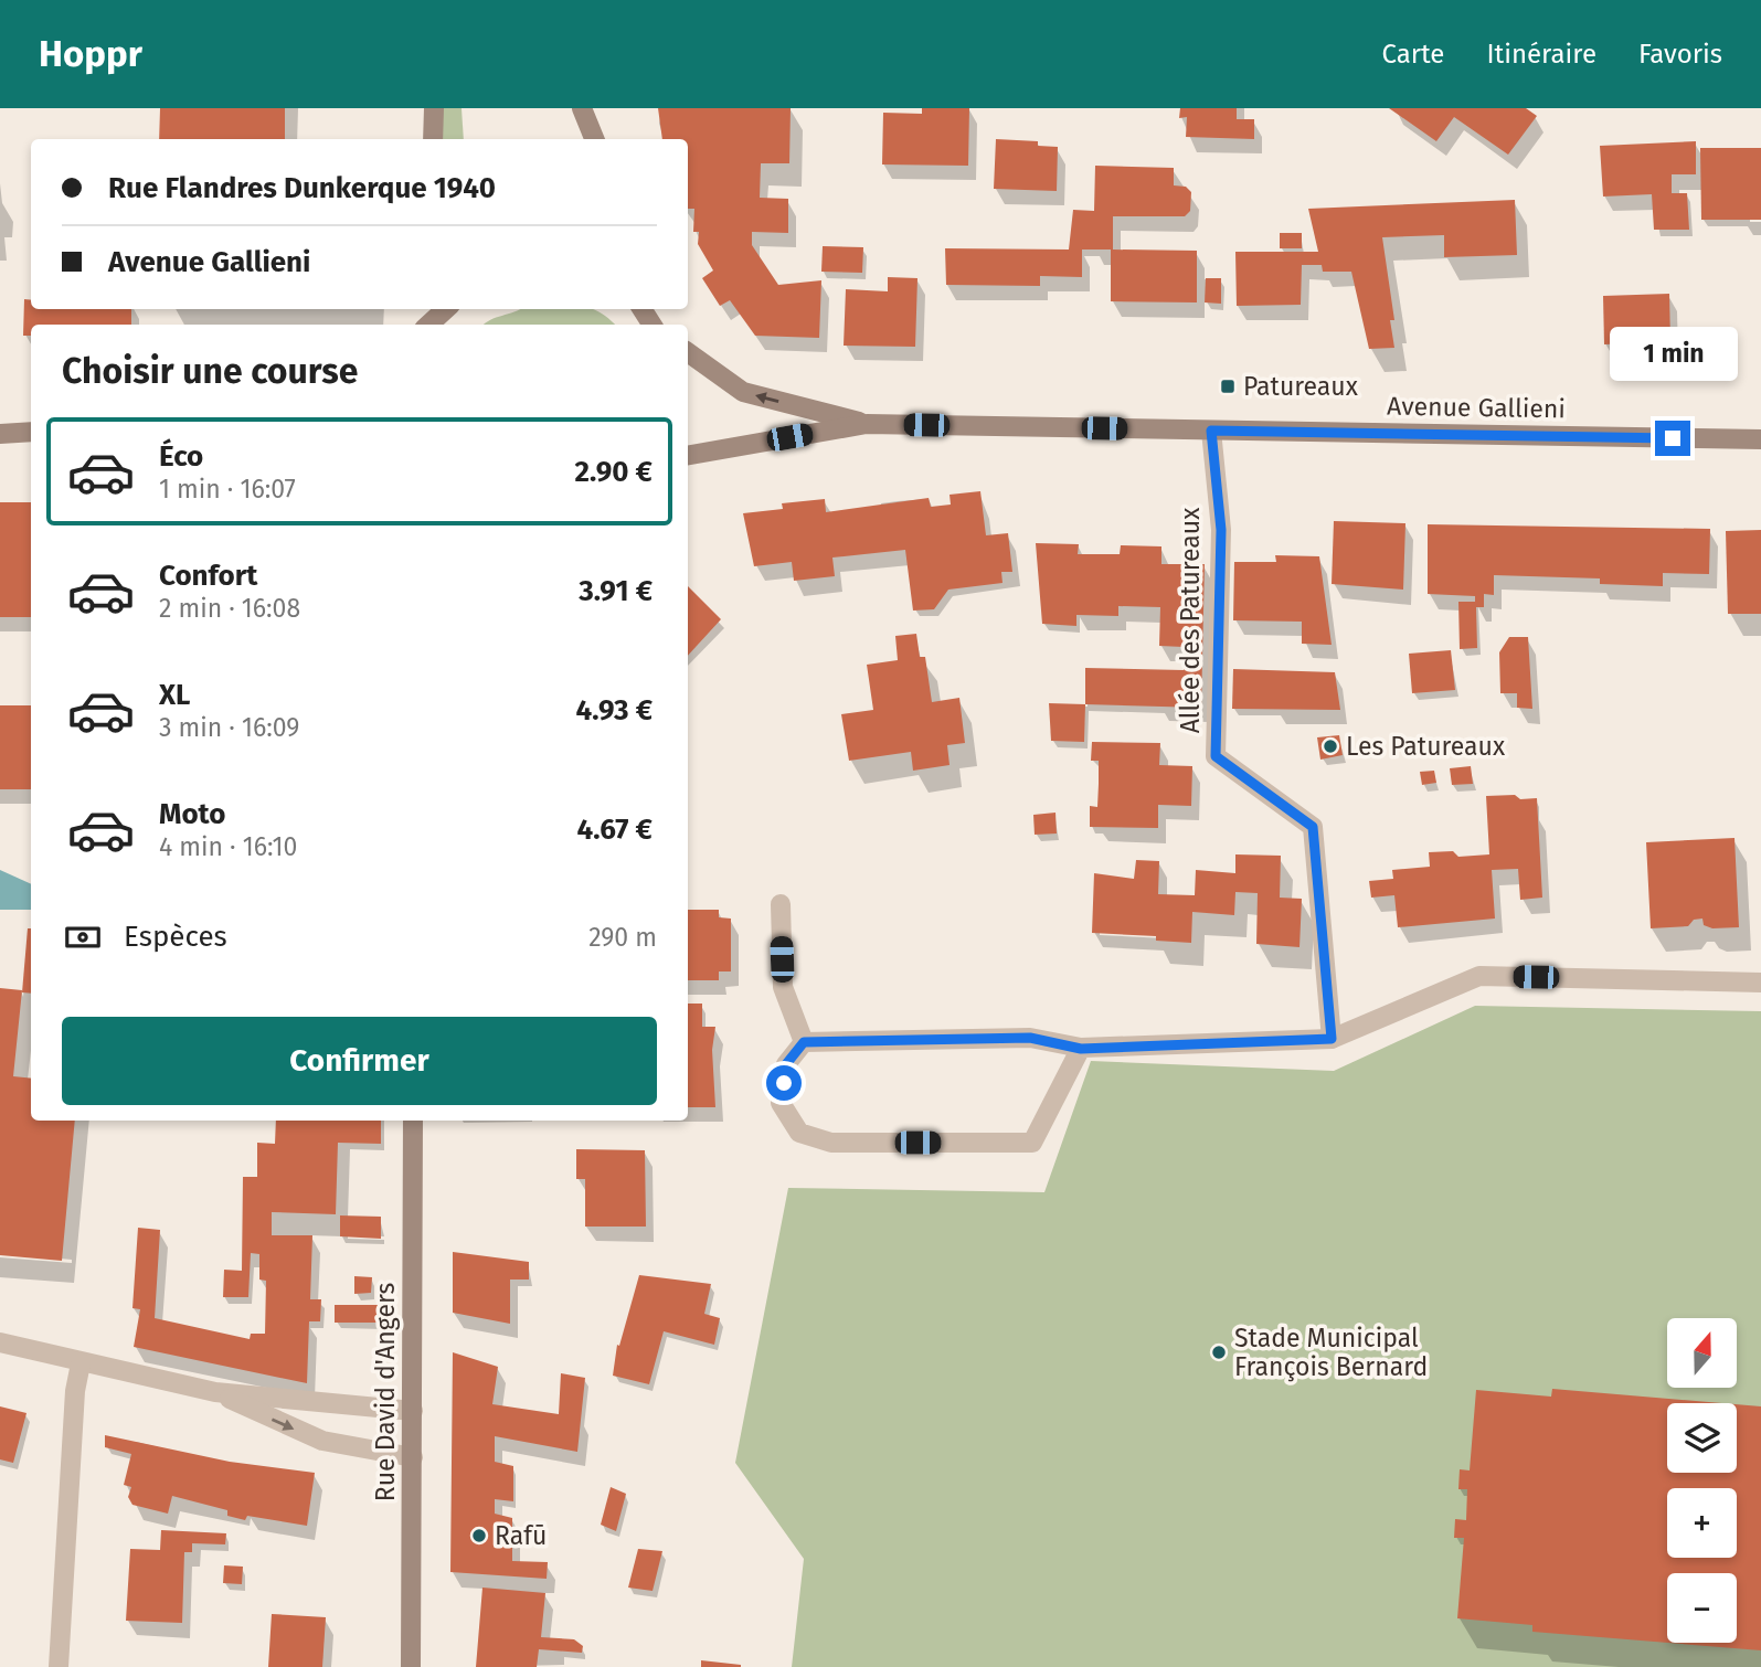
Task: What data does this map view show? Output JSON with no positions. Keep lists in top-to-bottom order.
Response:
{
  "streets": {
    "main road": ["Avenue Gallieni", "Rue David d'Angers"],
    "street": ["Allée des Patureaux"]
  },
  "crossings": [
    ["Avenue Gallieni", "Allée des Patureaux"]
  ],
  "places": {
    "transit": ["Patureaux"],
    "other": ["Les Patureaux", "Stade Municipal François Bernard", "Rafū"]
  },
  "north": "top",
  "page": {
    "header": "Hoppr",
    "nav": ["Carte", "Itinéraire", "Favoris"],
    "banner": ["Rue Flandres Dunkerque 1940", "Avenue Gallieni"],
    "heading": "Choisir une course",
    "bubble": "1 min",
    "list": [
      {
        "name": "Éco",
        "note": "1 min · 16:07",
        "value": "2.90 €"
      },
      {
        "name": "Confort",
        "note": "2 min · 16:08",
        "value": "3.91 €"
      },
      {
        "name": "XL",
        "note": "3 min · 16:09",
        "value": "4.93 €"
      },
      {
        "name": "Moto",
        "note": "4 min · 16:10",
        "value": "4.67 €"
      }
    ],
    "pay": ["Espèces", "290 m"],
    "buttons": "Confirmer",
    "map_buttons": ["+", "−"]
  }
}
